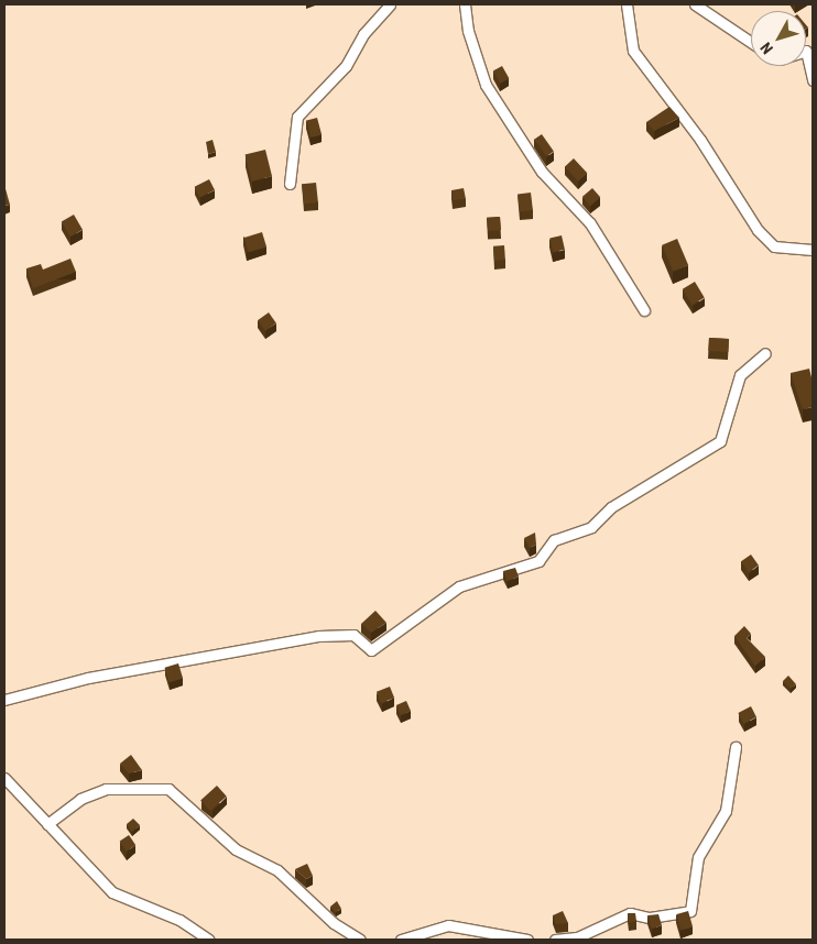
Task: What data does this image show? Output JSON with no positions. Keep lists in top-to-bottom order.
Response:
{
  "north": "bottom left"
}
